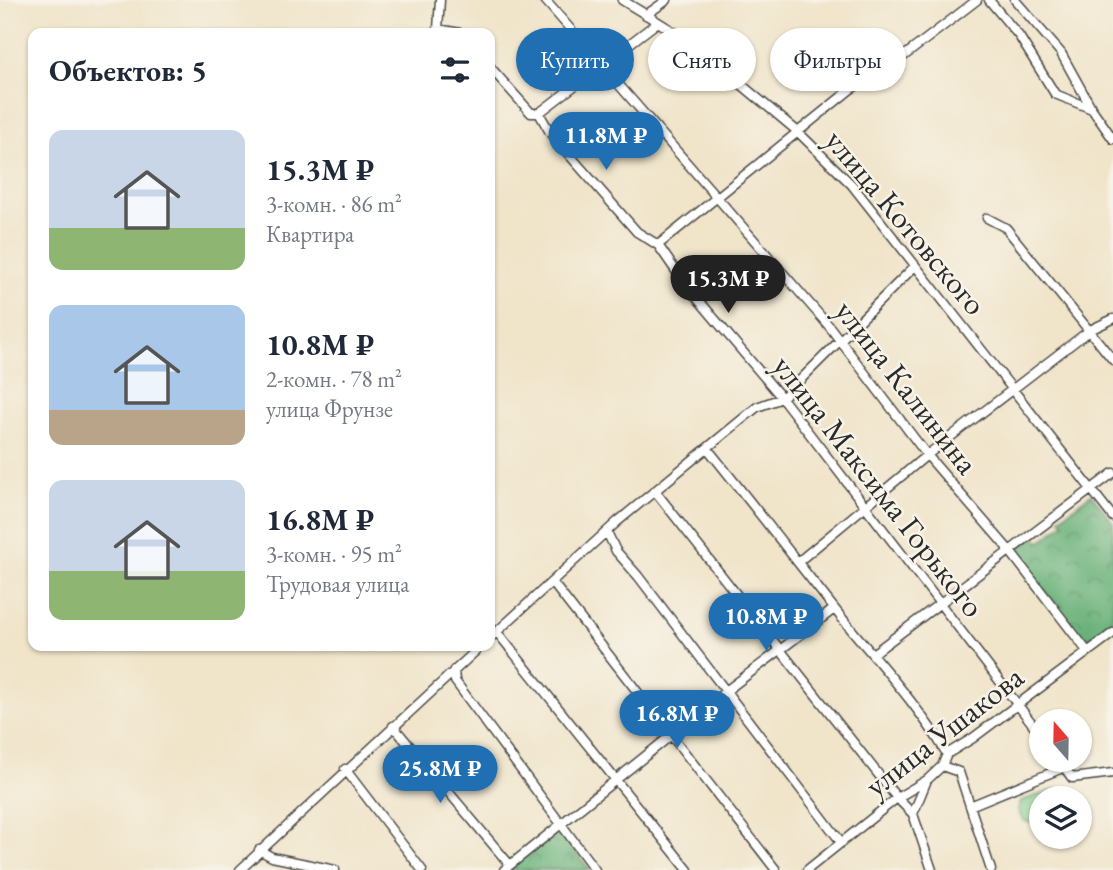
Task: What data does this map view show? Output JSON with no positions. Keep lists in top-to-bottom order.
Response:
{
  "streets": {
    "street": [
      "улица Котовского",
      "улица Калинина",
      "улица Максима Горького",
      "улица Ушакова"
    ]
  },
  "crossings": [
    ["улица Калинина", "улица Ушакова"],
    ["улица Максима Горького", "улица Ушакова"]
  ],
  "north": "top",
  "page": {
    "chip": ["Купить", "Снять", "Фильтры"],
    "heading": "Объектов: 5",
    "price": [
      "11.8M ₽",
      "15.3M ₽",
      "10.8M ₽",
      "16.8M ₽",
      "25.8M ₽"
    ],
    "list": [
      {
        "name": "15.3M ₽",
        "note": "3-комн. · 86 m² · Квартира"
      },
      {
        "name": "10.8M ₽",
        "note": "2-комн. · 78 m² · улица Фрунзе"
      },
      {
        "name": "16.8M ₽",
        "note": "3-комн. · 95 m² · Трудовая улица"
      }
    ]
  }
}
